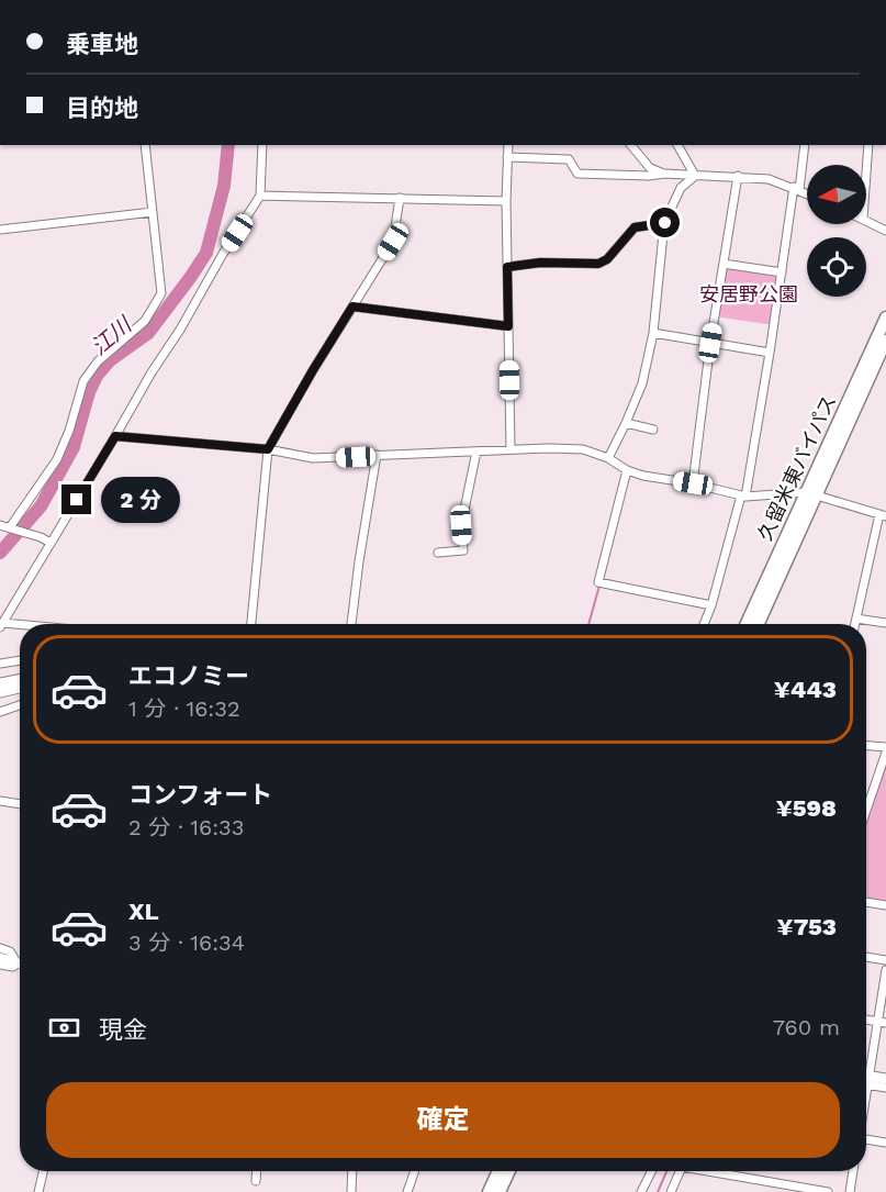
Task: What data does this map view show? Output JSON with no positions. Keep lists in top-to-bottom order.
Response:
{
  "streets": {
    "highway": ["久留米東バイパス"]
  },
  "water": ["江川"],
  "parks": ["安居野公園"],
  "north": "left",
  "page": {
    "banner": ["乗車地", "目的地"],
    "bubble": "2 分",
    "list": [
      {
        "name": "エコノミー",
        "note": "1 分 · 16:32",
        "value": "¥443"
      },
      {
        "name": "コンフォート",
        "note": "2 分 · 16:33",
        "value": "¥598"
      },
      {
        "name": "XL",
        "note": "3 分 · 16:34",
        "value": "¥753"
      }
    ],
    "pay": ["現金", "760 m"],
    "buttons": "確定"
  }
}
